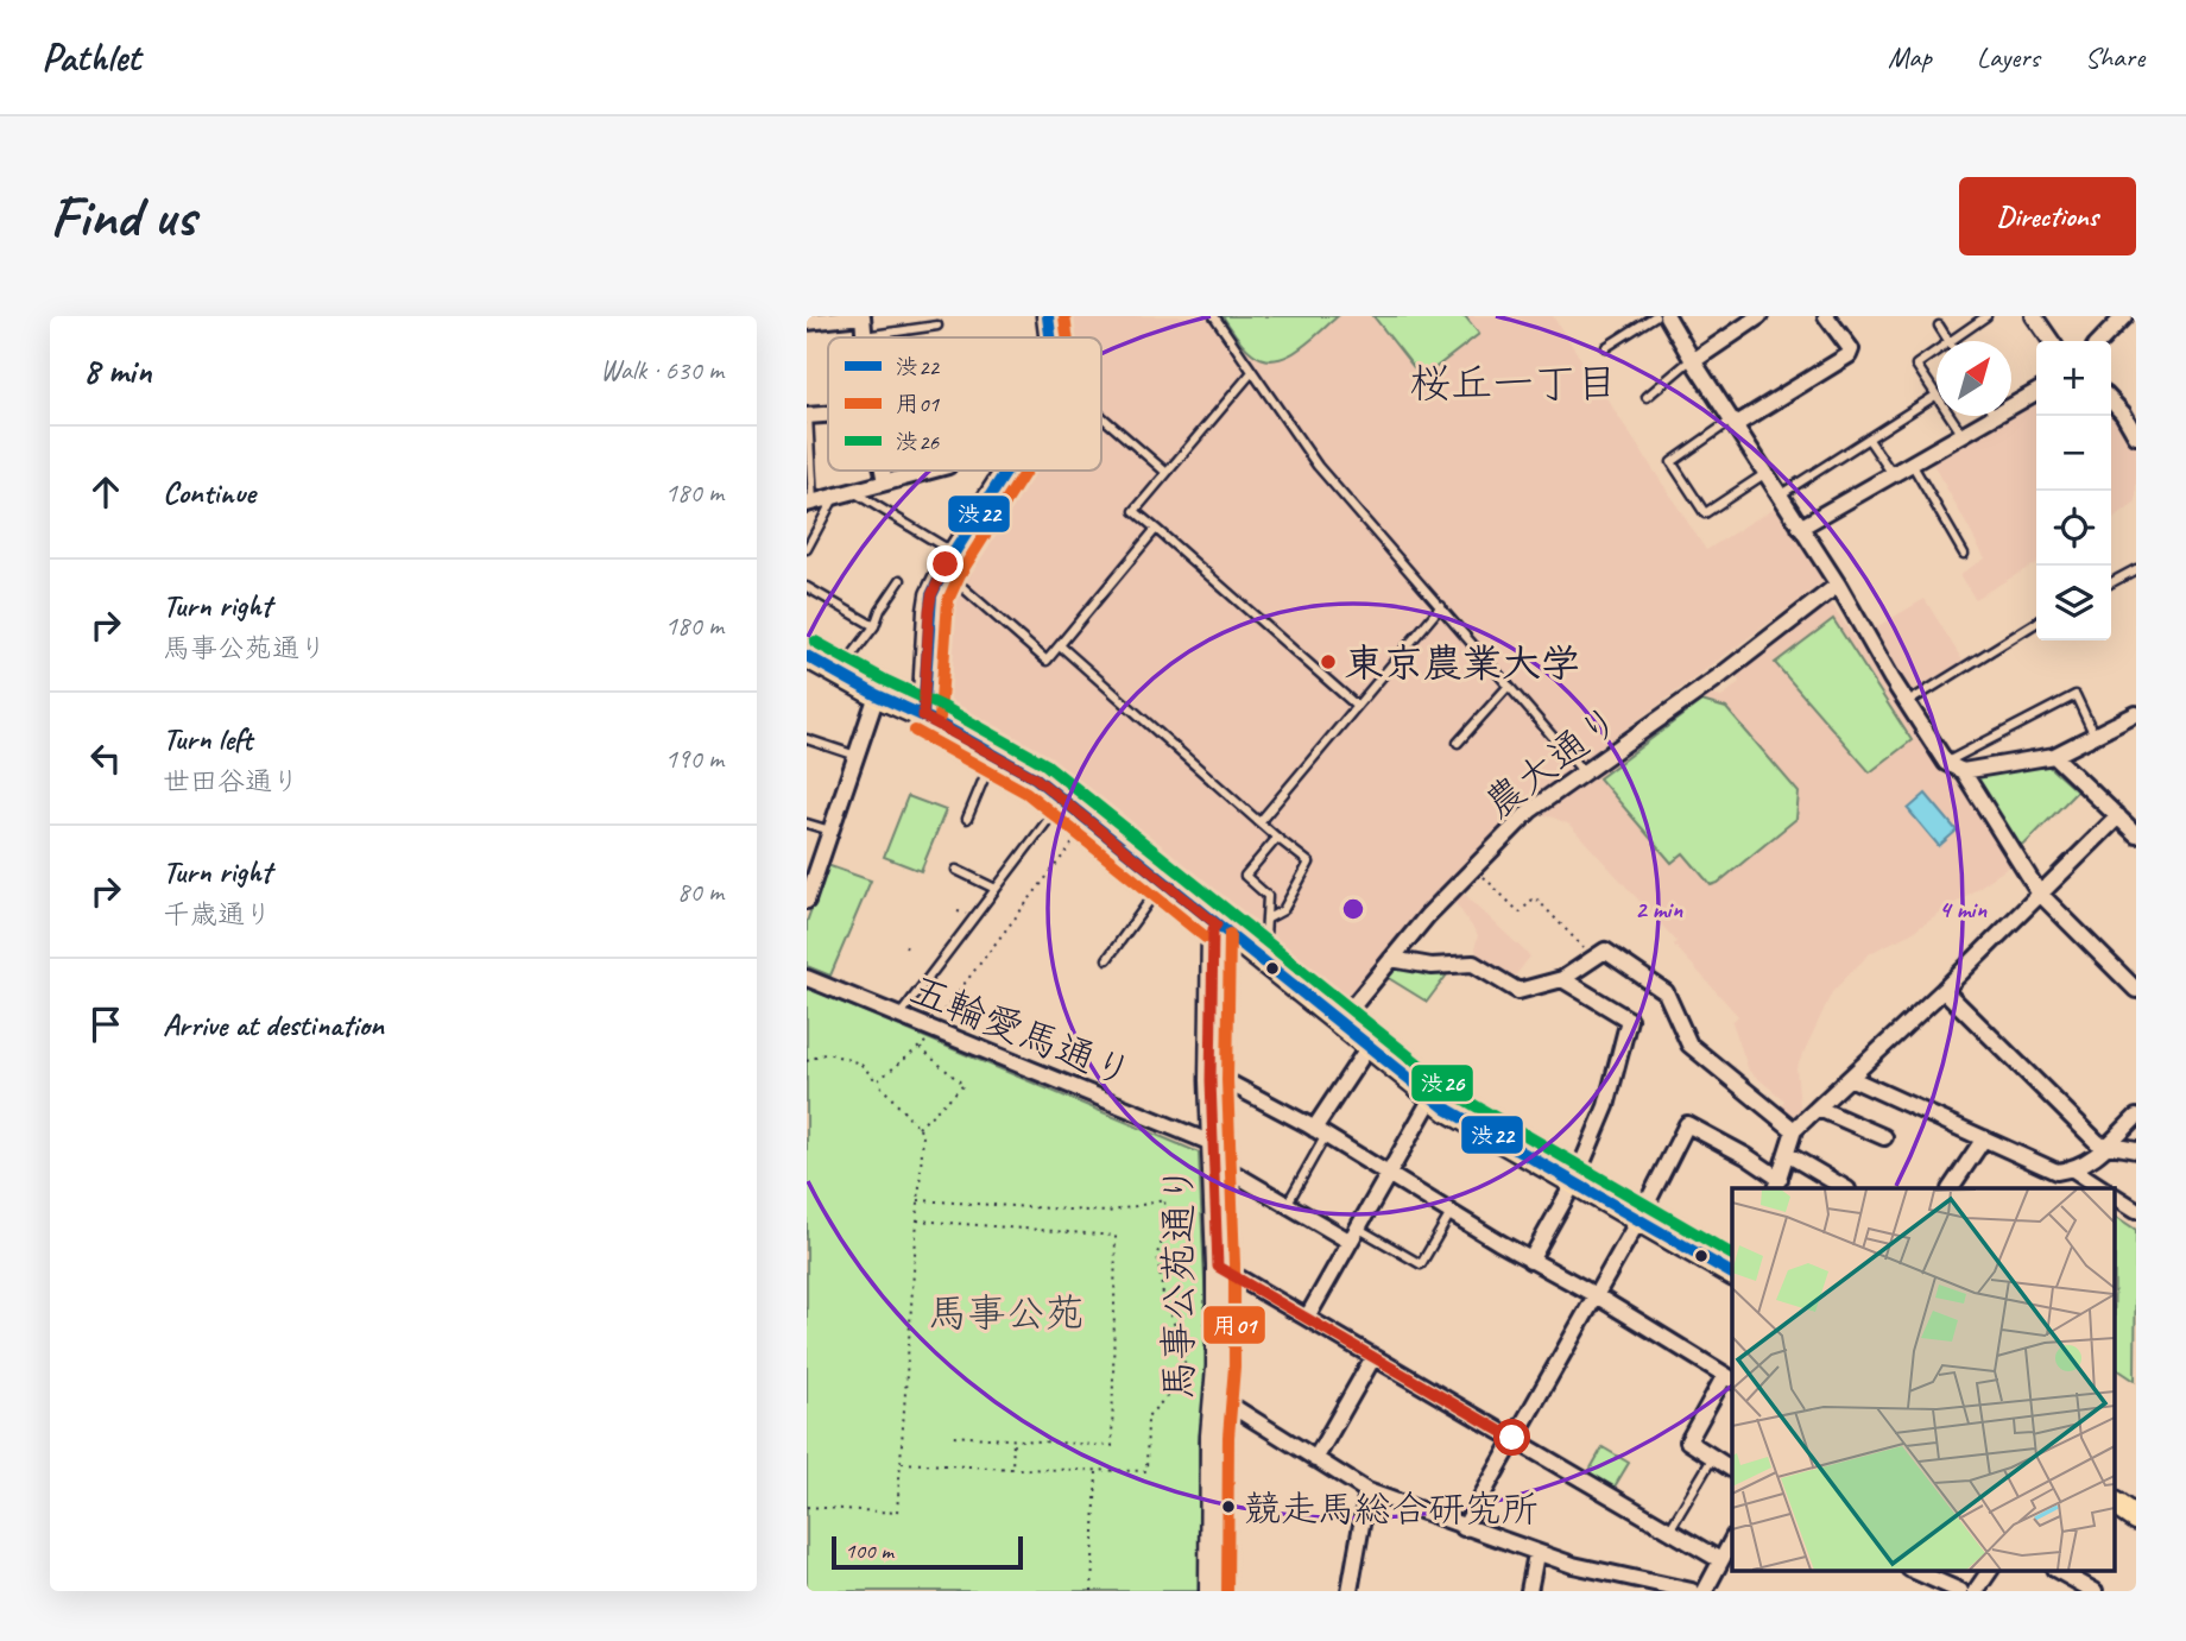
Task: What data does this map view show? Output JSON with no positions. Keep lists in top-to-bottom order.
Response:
{
  "streets": {
    "street": ["農大通り", "五輪愛馬通り", "馬事公苑通り"]
  },
  "crossings": [
    ["五輪愛馬通り", "馬事公苑通り"]
  ],
  "districts": ["桜丘一丁目"],
  "parks": ["馬事公苑"],
  "places": ["東京農業大学", "競走馬総合研究所"],
  "lines": ["transit line 渋22", "transit line 用01", "transit line 渋26"],
  "legend": ["渋22", "用01", "渋26"],
  "scale_bar": "100 m",
  "north": "top right",
  "page": {
    "header": "Pathlet",
    "nav": ["Map", "Layers", "Share"],
    "buttons": "Directions",
    "title": "Find us",
    "heading": ["8 min", "Walk · 630 m"],
    "map_buttons": ["+", "−"],
    "list": [
      ["Continue", "180 m"],
      ["Turn right", "馬事公苑通り", "180 m"],
      ["Turn left", "世田谷通り", "190 m"],
      ["Turn right", "千歳通り", "80 m"],
      "Arrive at destination"
    ],
    "scale": "100 m"
  },
  "rings": ["2 min", "4 min"]
}
